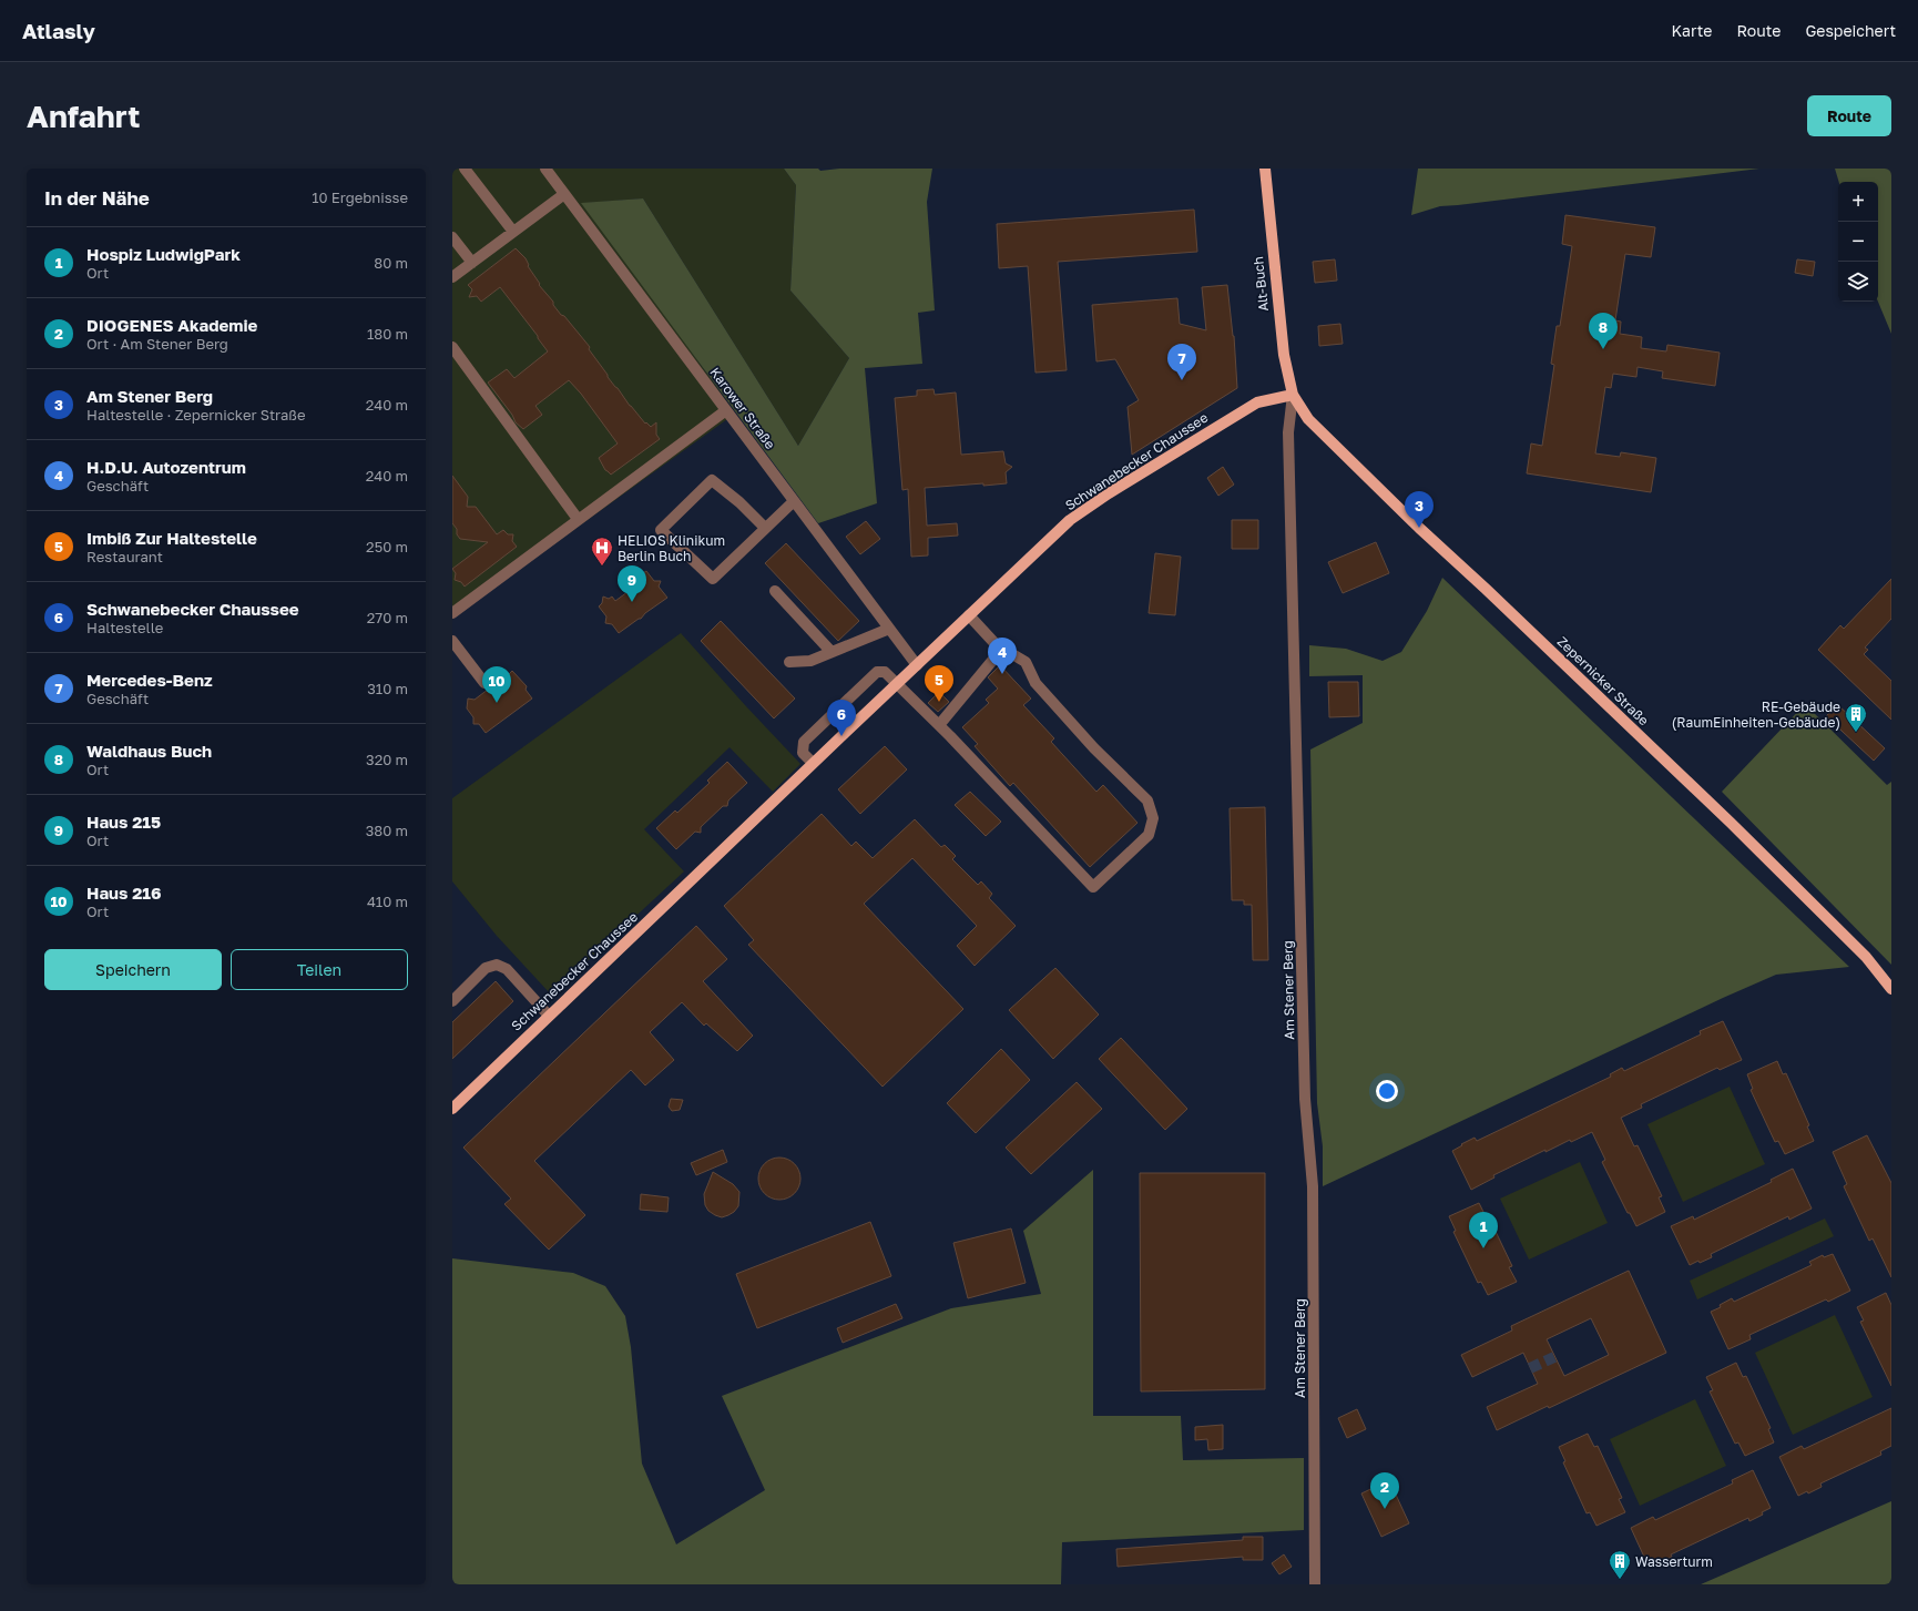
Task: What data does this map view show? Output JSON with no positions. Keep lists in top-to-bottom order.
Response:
{
  "streets": {
    "main road": ["Alt-Buch", "Schwanebecker Chaussee", "Zepernicker Straße"],
    "street": ["Karower Straße", "Am Stener Berg"]
  },
  "crossings": [
    ["Alt-Buch", "Schwanebecker Chaussee"],
    ["Alt-Buch", "Zepernicker Straße"],
    ["Alt-Buch", "Am Stener Berg"],
    ["Karower Straße", "Schwanebecker Chaussee"],
    ["Schwanebecker Chaussee", "Zepernicker Straße"],
    ["Schwanebecker Chaussee", "Am Stener Berg"],
    ["Zepernicker Straße", "Am Stener Berg"]
  ],
  "places": {
    "hospital": ["HELIOS Klinikum Berlin Buch"],
    "building": ["RE-Gebäude (RaumEinheiten-Gebäude)", "Wasserturm"]
  },
  "page": {
    "header": "Atlasly",
    "nav": ["Karte", "Route", "Gespeichert"],
    "buttons": [
      "Route",
      ["Speichern", "Teilen"]
    ],
    "title": "Anfahrt",
    "heading": ["In der Nähe", "10 Ergebnisse"],
    "map_buttons": ["+", "−"],
    "list": [
      {
        "mark": "1",
        "name": "Hospiz LudwigPark",
        "note": "Ort",
        "value": "80 m"
      },
      {
        "mark": "2",
        "name": "DIOGENES Akademie",
        "note": "Ort · Am Stener Berg",
        "value": "180 m"
      },
      {
        "mark": "3",
        "name": "Am Stener Berg",
        "note": "Haltestelle · Zepernicker Straße",
        "value": "240 m"
      },
      {
        "mark": "4",
        "name": "H.D.U. Autozentrum",
        "note": "Geschäft",
        "value": "240 m"
      },
      {
        "mark": "5",
        "name": "Imbiß Zur Haltestelle",
        "note": "Restaurant",
        "value": "250 m"
      },
      {
        "mark": "6",
        "name": "Schwanebecker Chaussee",
        "note": "Haltestelle",
        "value": "270 m"
      },
      {
        "mark": "7",
        "name": "Mercedes-Benz",
        "note": "Geschäft",
        "value": "310 m"
      },
      {
        "mark": "8",
        "name": "Waldhaus Buch",
        "note": "Ort",
        "value": "320 m"
      },
      {
        "mark": "9",
        "name": "Haus 215",
        "note": "Ort",
        "value": "380 m"
      },
      {
        "mark": "10",
        "name": "Haus 216",
        "note": "Ort",
        "value": "410 m"
      }
    ],
    "pins": [
      "8",
      "7",
      "3",
      "9",
      "4",
      "5",
      "10",
      "6",
      "1",
      "2"
    ]
  }
}
